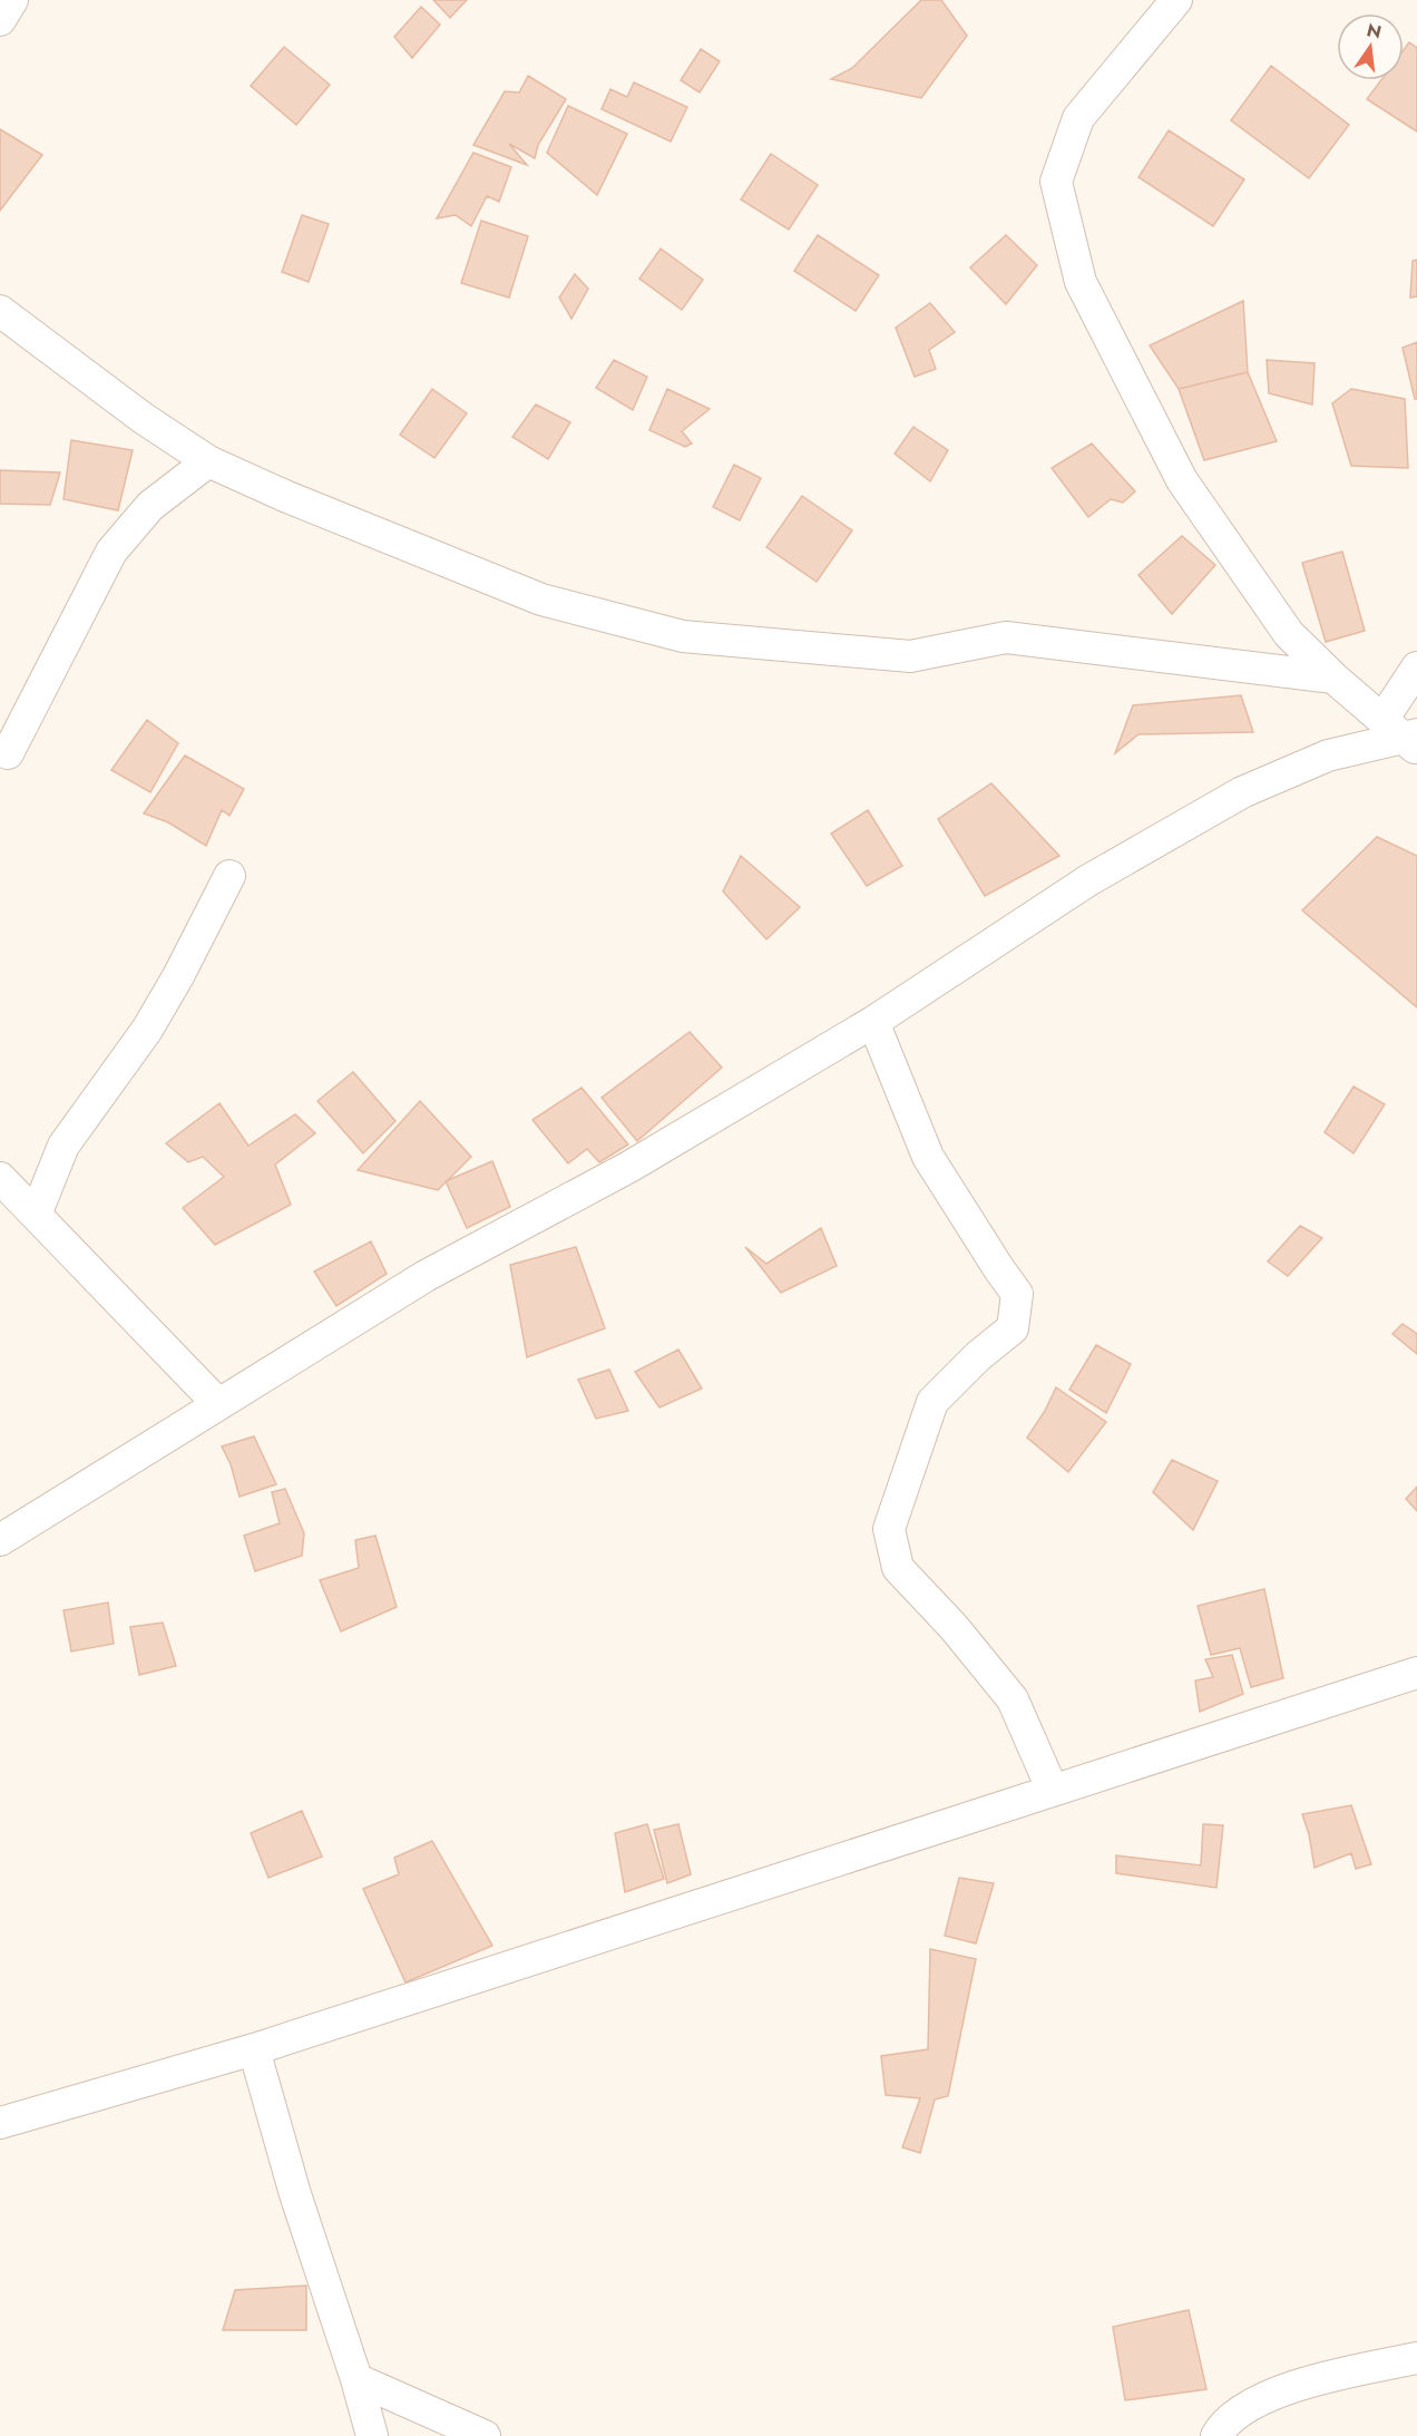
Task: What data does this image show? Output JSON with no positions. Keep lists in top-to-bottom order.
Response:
{
  "north": "top"
}
